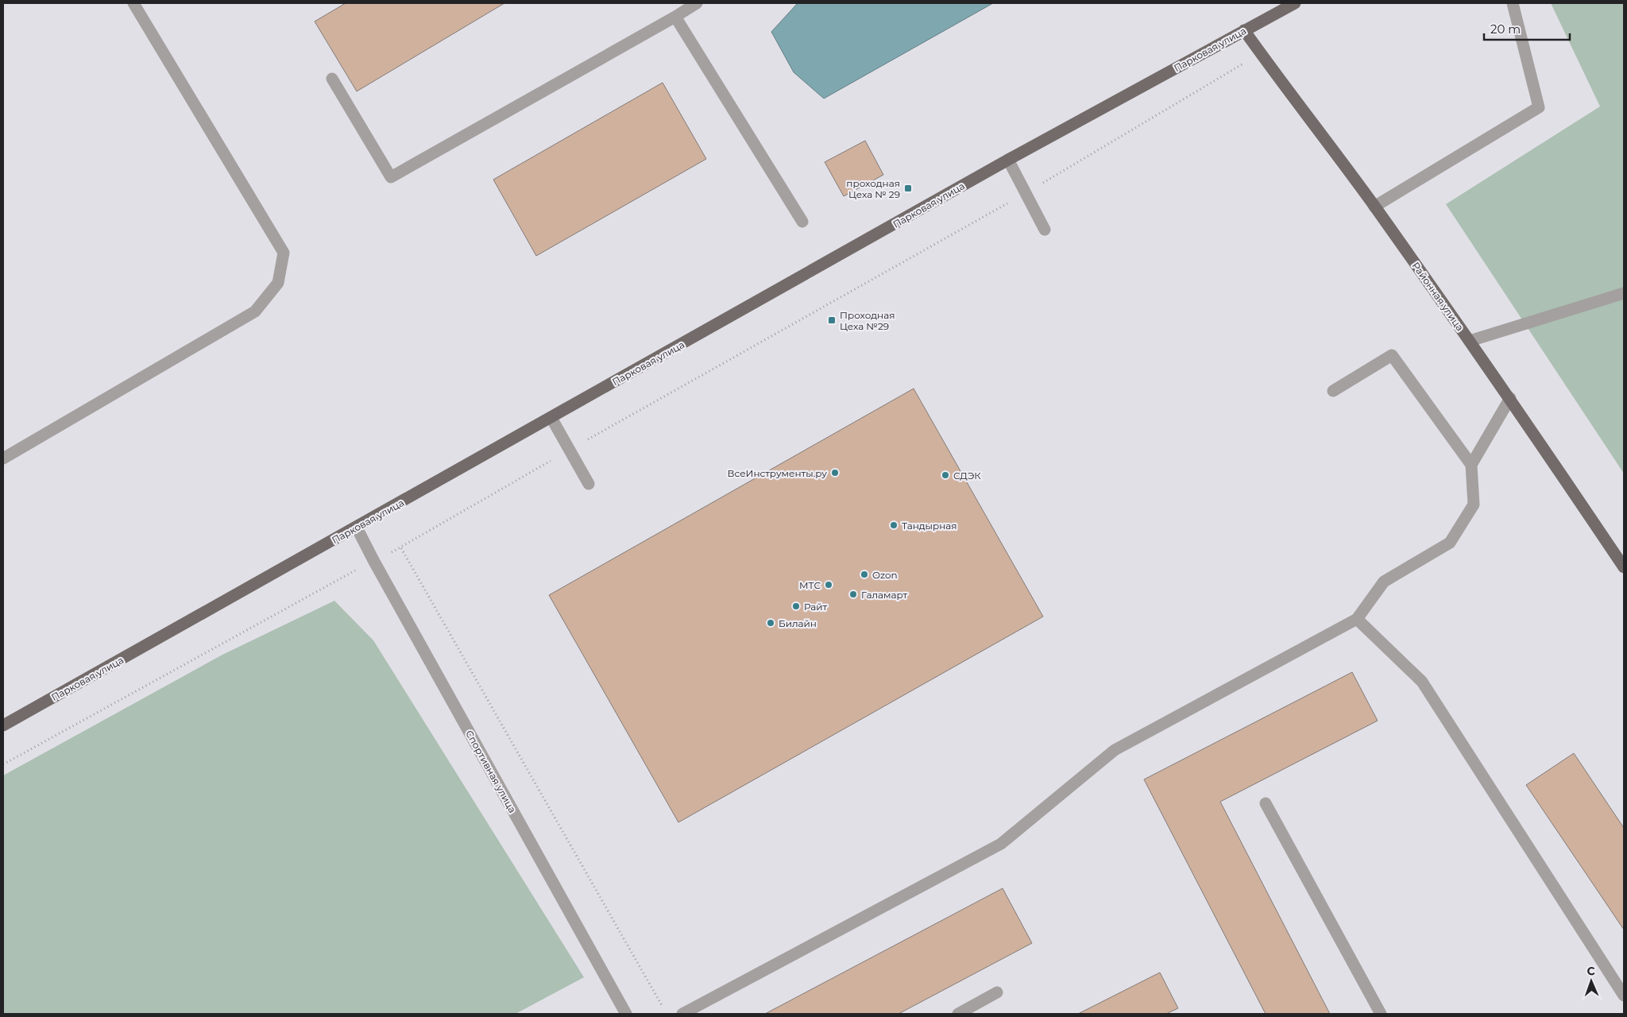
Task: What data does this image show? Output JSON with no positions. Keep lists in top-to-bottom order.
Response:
{
  "streets": {
    "main road": ["Парковая улица", "Районная улица"],
    "street": ["Спортивная улица"]
  },
  "crossings": [
    ["Парковая улица", "Районная улица"],
    ["Парковая улица", "Спортивная улица"]
  ],
  "places": {
    "transit": ["проходная Цеха № 29", "Проходная Цеха №29"],
    "other": [
      "ВсеИнструменты.ру",
      "СДЭК",
      "Тандырная",
      "Ozon",
      "МТС",
      "Галамарт",
      "Райт",
      "Билайн"
    ]
  },
  "scale_bar": "20 m",
  "north": "top"
}
